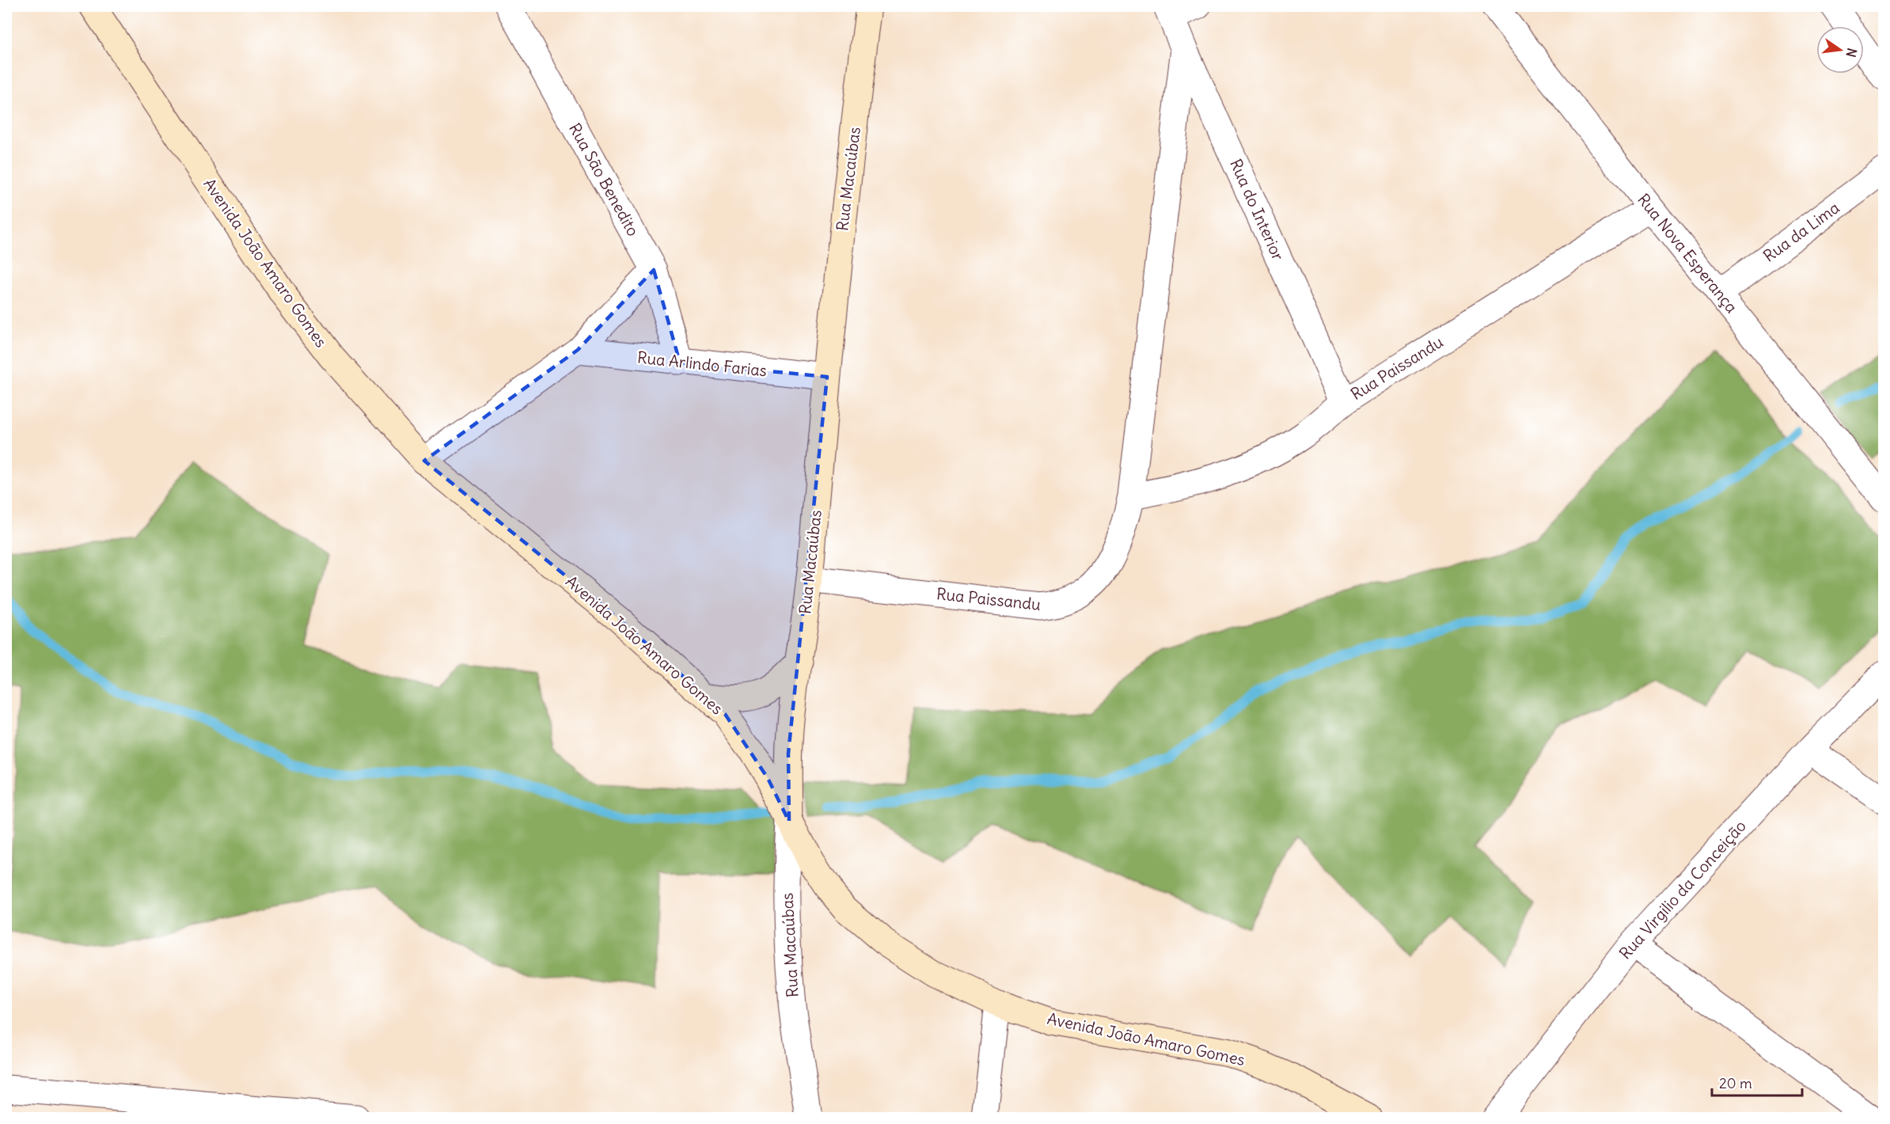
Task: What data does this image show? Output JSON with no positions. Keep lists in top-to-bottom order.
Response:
{
  "streets": {
    "street": [
      "Rua Macaúbas",
      "Rua São Benedito",
      "Rua do Interior",
      "Rua da Lima",
      "Rua Nova Esperança",
      "Avenida João Amaro Gomes",
      "Rua Arlindo Farias",
      "Rua Paissandu",
      "Rua Virgilio da Conceição"
    ]
  },
  "crossings": [
    ["Rua Macaúbas", "Avenida João Amaro Gomes"],
    ["Rua Macaúbas", "Rua Arlindo Farias"],
    ["Rua Macaúbas", "Rua Paissandu"],
    ["Rua São Benedito", "Rua Arlindo Farias"],
    ["Rua do Interior", "Rua Paissandu"],
    ["Rua da Lima", "Rua Nova Esperança"],
    ["Rua Nova Esperança", "Rua Paissandu"]
  ],
  "scale_bar": "20 m",
  "north": "right"
}
